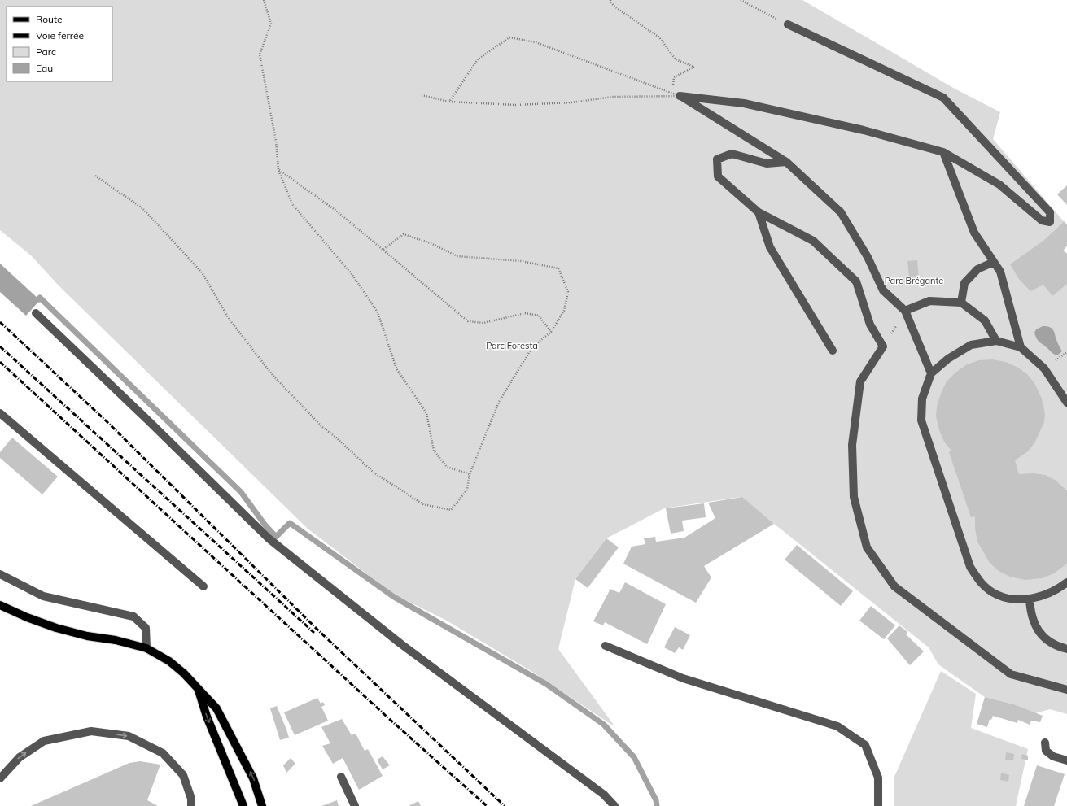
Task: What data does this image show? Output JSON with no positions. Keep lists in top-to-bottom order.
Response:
{
  "parks": ["Parc Brégante", "Parc Foresta"],
  "legend": [
    "Route",
    "Voie ferrée",
    "Parc",
    "Eau"
  ]
}
